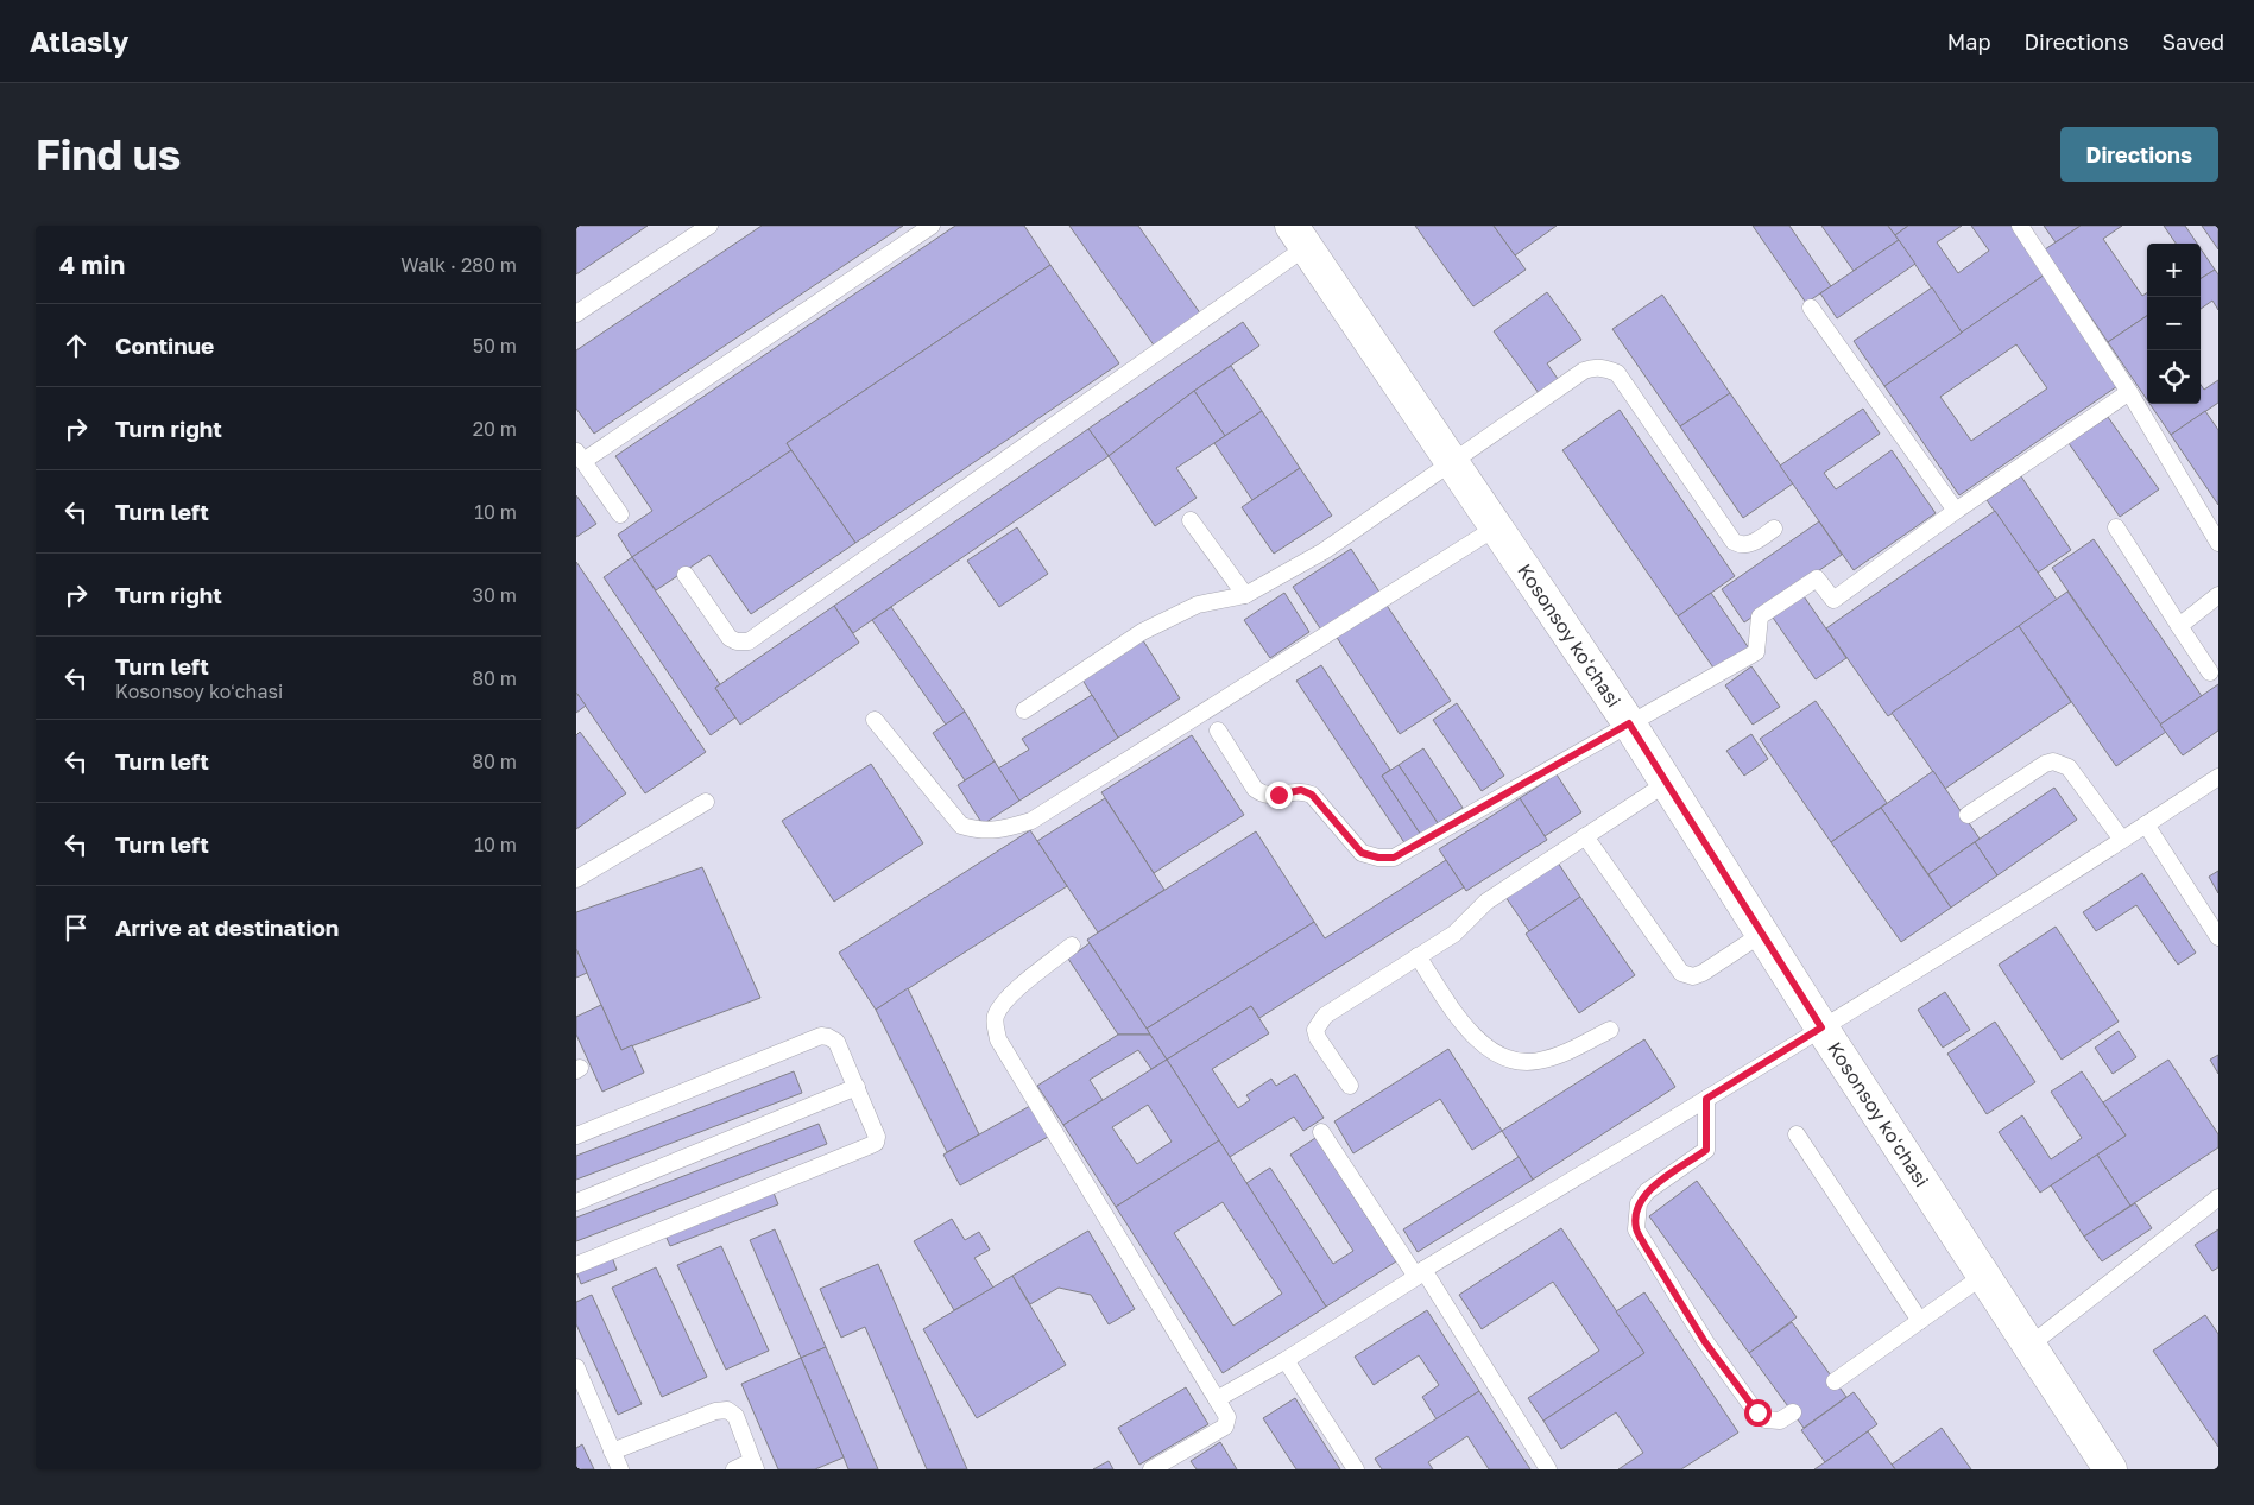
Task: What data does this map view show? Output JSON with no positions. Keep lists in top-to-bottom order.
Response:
{
  "streets": {
    "main road": ["Kosonsoy koʻchasi"]
  },
  "page": {
    "header": "Atlasly",
    "nav": ["Map", "Directions", "Saved"],
    "buttons": "Directions",
    "title": "Find us",
    "heading": ["4 min", "Walk · 280 m"],
    "map_buttons": ["+", "−"],
    "list": [
      ["Continue", "50 m"],
      ["Turn right", "20 m"],
      ["Turn left", "10 m"],
      ["Turn right", "30 m"],
      ["Turn left", "Kosonsoy koʻchasi", "80 m"],
      ["Turn left", "80 m"],
      ["Turn left", "10 m"],
      "Arrive at destination"
    ]
  }
}
